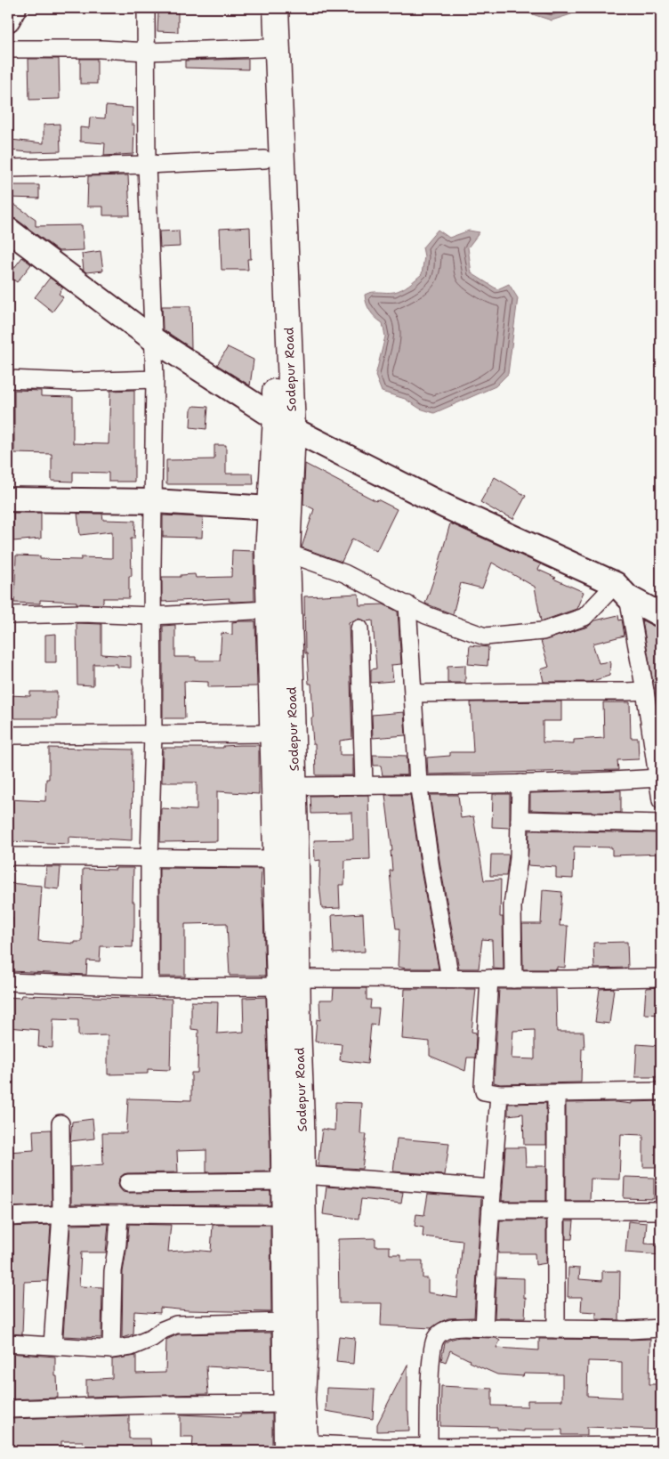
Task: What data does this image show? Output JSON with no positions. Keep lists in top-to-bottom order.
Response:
{
  "streets": {
    "main road": ["Sodepur Road"]
  }
}
